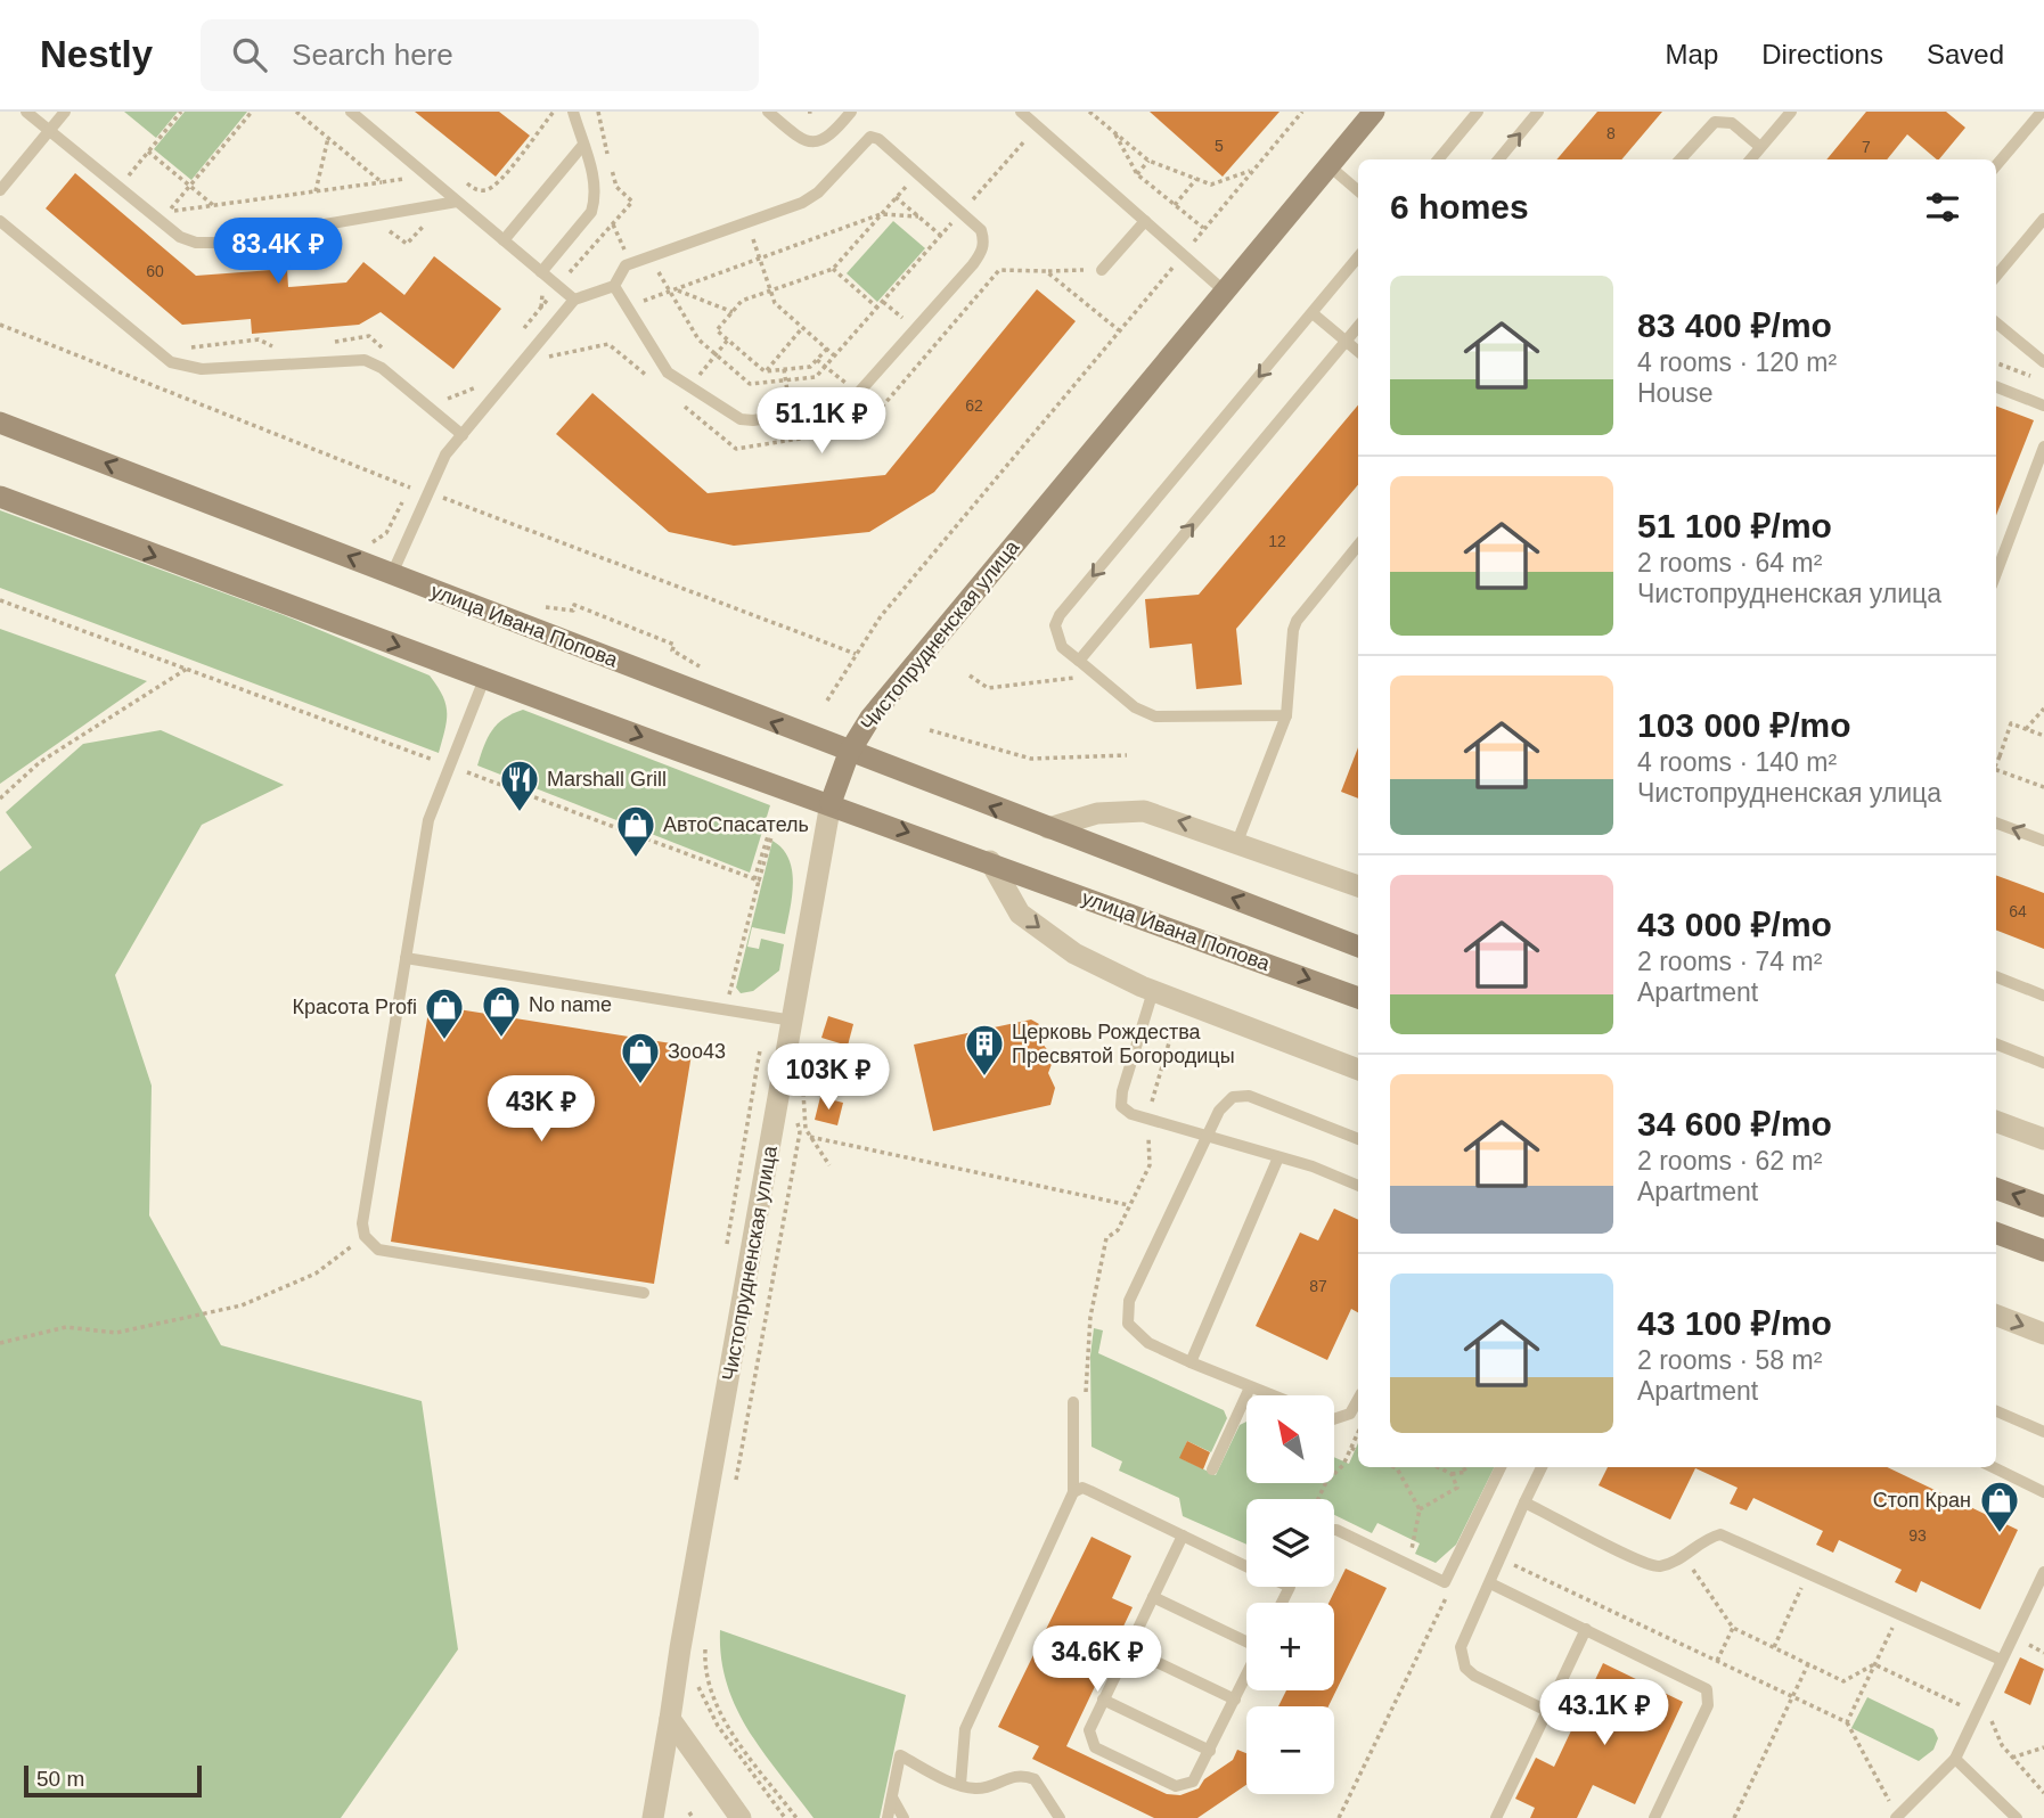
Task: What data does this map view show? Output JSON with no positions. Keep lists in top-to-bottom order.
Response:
{
  "streets": {
    "main road": ["улица Ивана Попова", "Чистопрудненская улица"]
  },
  "crossings": [
    ["улица Ивана Попова", "Чистопрудненская улица"]
  ],
  "places": {
    "restaurant": ["Marshall Grill"],
    "shop": [
      "АвтоСпасатель",
      "No name",
      "Красота Profi",
      "Зоо43",
      "Стоп Кран"
    ],
    "building": ["Церковь Рождества Пресвятой Богородицы"]
  },
  "house_numbers": [
    "8",
    "5",
    "7",
    "60",
    "62",
    "12",
    "64",
    "87",
    "93"
  ],
  "scale_bar": "50 m",
  "north": "top left",
  "page": {
    "header": "Nestly",
    "search": "Search here",
    "nav": ["Map", "Directions", "Saved"],
    "heading": "6 homes",
    "price": [
      "83.4K ₽",
      "51.1K ₽",
      "103K ₽",
      "43K ₽",
      "34.6K ₽",
      "43.1K ₽"
    ],
    "list": [
      {
        "name": "83 400 ₽/mo",
        "note": "4 rooms · 120 m² · House"
      },
      {
        "name": "51 100 ₽/mo",
        "note": "2 rooms · 64 m² · Чистопрудненская улица"
      },
      {
        "name": "103 000 ₽/mo",
        "note": "4 rooms · 140 m² · Чистопрудненская улица"
      },
      {
        "name": "43 000 ₽/mo",
        "note": "2 rooms · 74 m² · Apartment"
      },
      {
        "name": "34 600 ₽/mo",
        "note": "2 rooms · 62 m² · Apartment"
      },
      {
        "name": "43 100 ₽/mo",
        "note": "2 rooms · 58 m² · Apartment"
      }
    ],
    "map_buttons": ["+", "−"],
    "scale": "50 m"
  }
}
